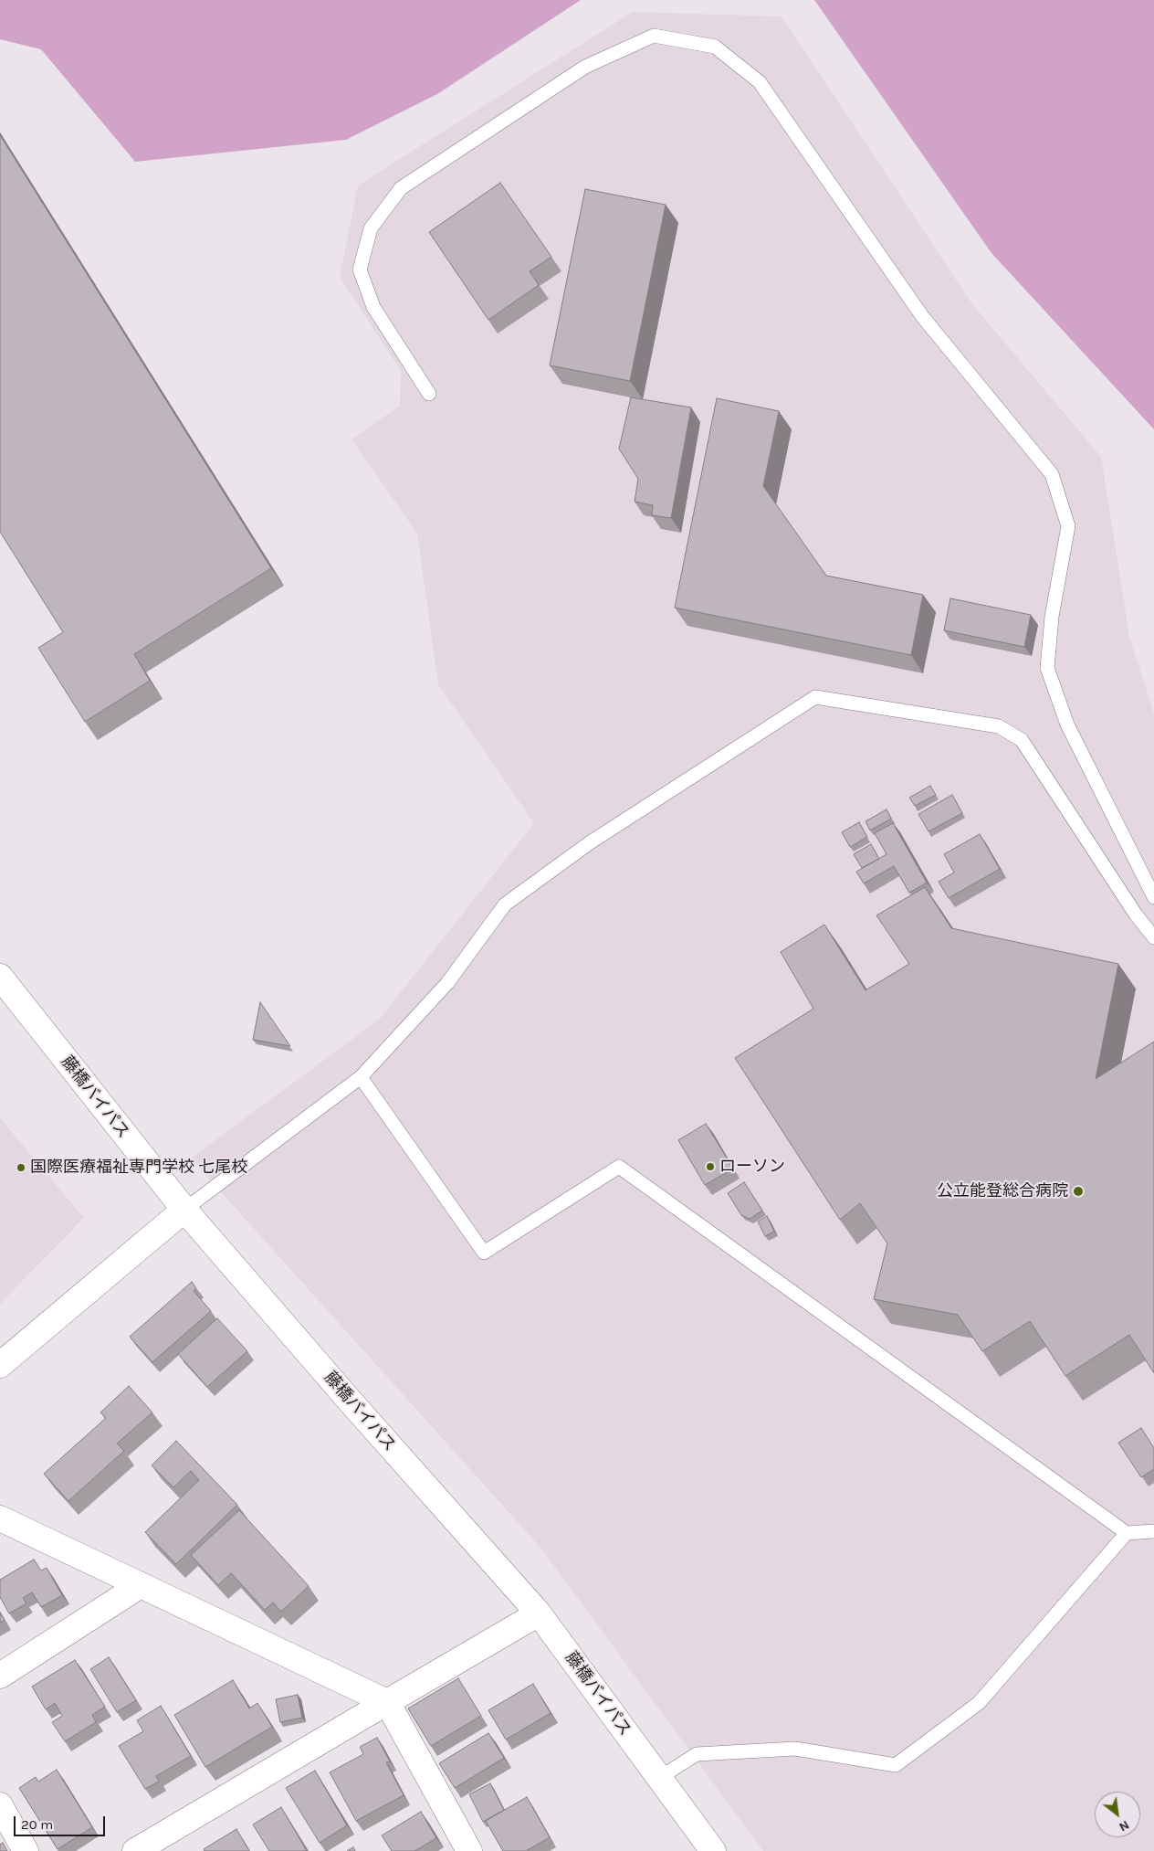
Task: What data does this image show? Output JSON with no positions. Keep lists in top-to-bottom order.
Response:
{
  "streets": {
    "main road": ["藤橋バイパス"]
  },
  "places": ["ローソン", "国際医療福祉専門学校 七尾校", "公立能登総合病院"],
  "scale_bar": "20 m",
  "north": "bottom right"
}
